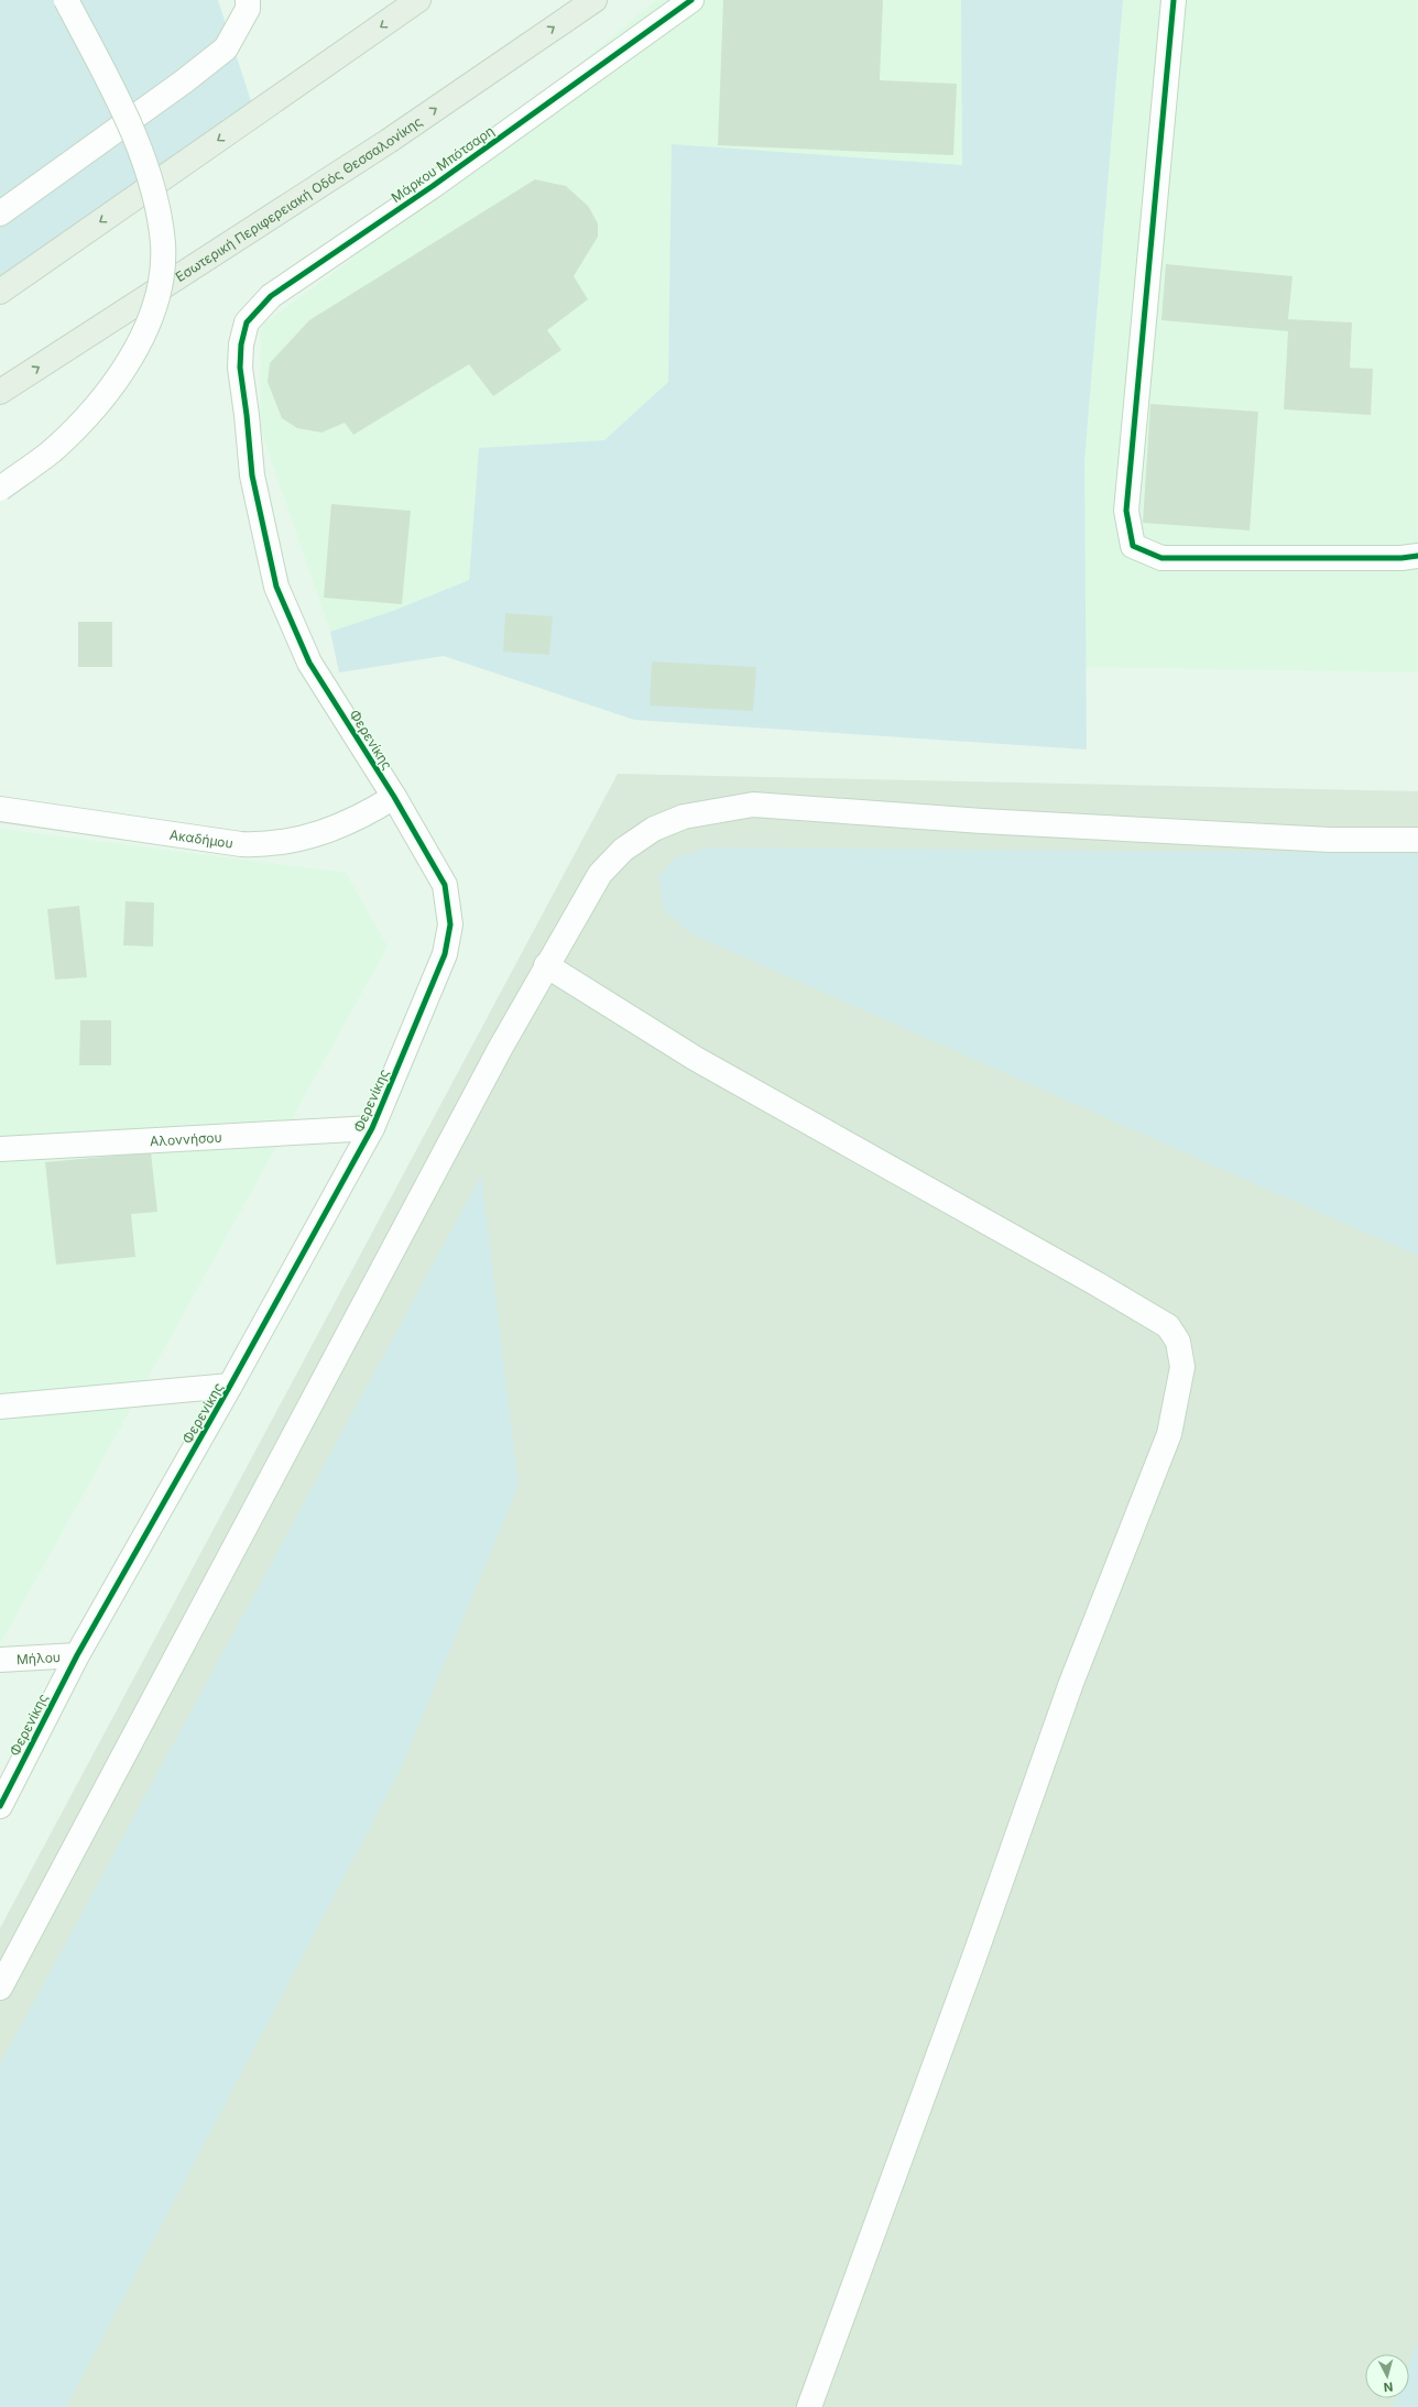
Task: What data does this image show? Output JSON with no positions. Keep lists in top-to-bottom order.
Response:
{
  "streets": {
    "highway": ["Εσωτερική Περιφερειακή Οδός Θεσσαλονίκης"],
    "street": [
      "Μάρκου Μπότσαρη",
      "Φερενίκης",
      "Ακαδήμου",
      "Αλοννήσου",
      "Μήλου"
    ]
  },
  "crossings": [
    ["Μάρκου Μπότσαρη", "Φερενίκης"],
    ["Φερενίκης", "Ακαδήμου"],
    ["Φερενίκης", "Αλοννήσου"],
    ["Φερενίκης", "Μήλου"]
  ],
  "north": "bottom"
}
